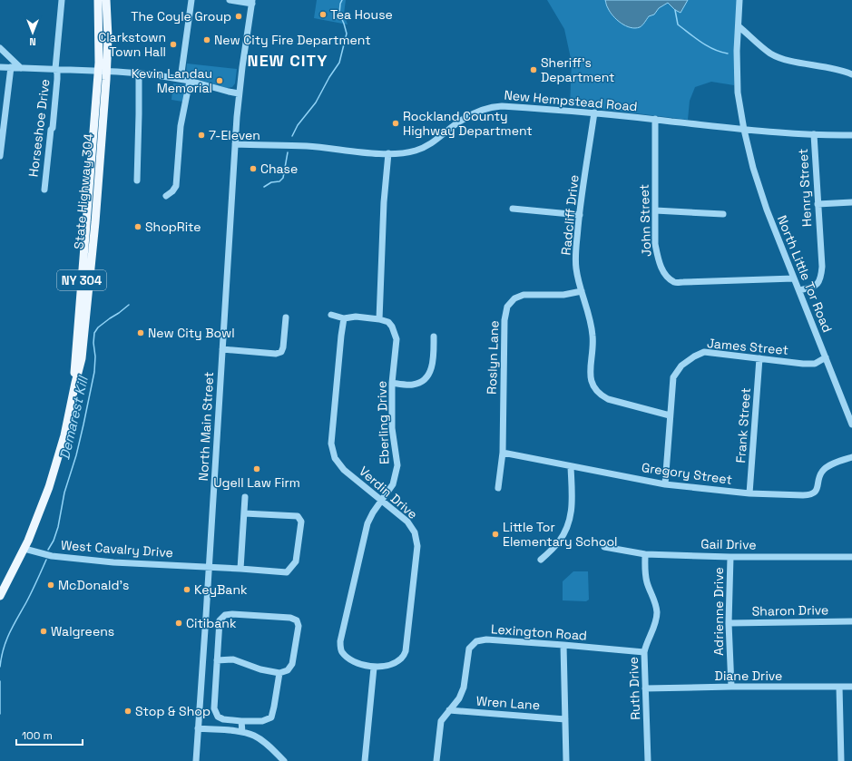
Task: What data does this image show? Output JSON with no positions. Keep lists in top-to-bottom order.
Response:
{
  "streets": {
    "main road": ["State Highway 304", "NY 304"],
    "street": [
      "New Hempstead Road",
      "Horseshoe Drive",
      "Henry Street",
      "Radcliff Drive",
      "John Street",
      "North Little Tor Road",
      "James Street",
      "Roslyn Lane",
      "Eberling Drive",
      "Frank Street",
      "North Main Street",
      "Gregory Street",
      "Verdin Drive",
      "Gail Drive",
      "West Cavalry Drive",
      "Sharon Drive",
      "Adrienne Drive",
      "Lexington Road",
      "Diane Drive",
      "Ruth Drive",
      "Wren Lane"
    ]
  },
  "crossings": [
    ["New Hempstead Road", "Henry Street"],
    ["New Hempstead Road", "Radcliff Drive"],
    ["New Hempstead Road", "John Street"],
    ["New Hempstead Road", "North Little Tor Road"],
    ["New Hempstead Road", "North Main Street"],
    ["Henry Street", "North Little Tor Road"],
    ["State Highway 304", "West Cavalry Drive"],
    ["Radcliff Drive", "James Street"],
    ["Radcliff Drive", "Roslyn Lane"],
    ["John Street", "North Little Tor Road"],
    ["North Little Tor Road", "James Street"],
    ["James Street", "Frank Street"],
    ["James Street", "Gregory Street"],
    ["Roslyn Lane", "Gregory Street"],
    ["Eberling Drive", "Verdin Drive"],
    ["Frank Street", "Gregory Street"],
    ["North Main Street", "West Cavalry Drive"],
    ["Gail Drive", "Adrienne Drive"],
    ["Gail Drive", "Ruth Drive"],
    ["Sharon Drive", "Adrienne Drive"],
    ["Adrienne Drive", "Diane Drive"],
    ["Lexington Road", "Ruth Drive"],
    ["Lexington Road", "Wren Lane"],
    ["Diane Drive", "Ruth Drive"]
  ],
  "districts": ["NEW CITY"],
  "water": ["Demarest Kill"],
  "places": [
    "Tea House",
    "The Coyle Group",
    "New City Fire Department",
    "Clarkstown Town Hall",
    "Sheriff's Department",
    "Kevin Landau Memorial",
    "Rockland County Highway Department",
    "7-Eleven",
    "Chase",
    "ShopRite",
    "New City Bowl",
    "Ugell Law Firm",
    "Little Tor Elementary School",
    "McDonald's",
    "KeyBank",
    "Citibank",
    "Walgreens",
    "Stop & Shop"
  ],
  "scale_bar": "100 m",
  "north": "bottom"
}
